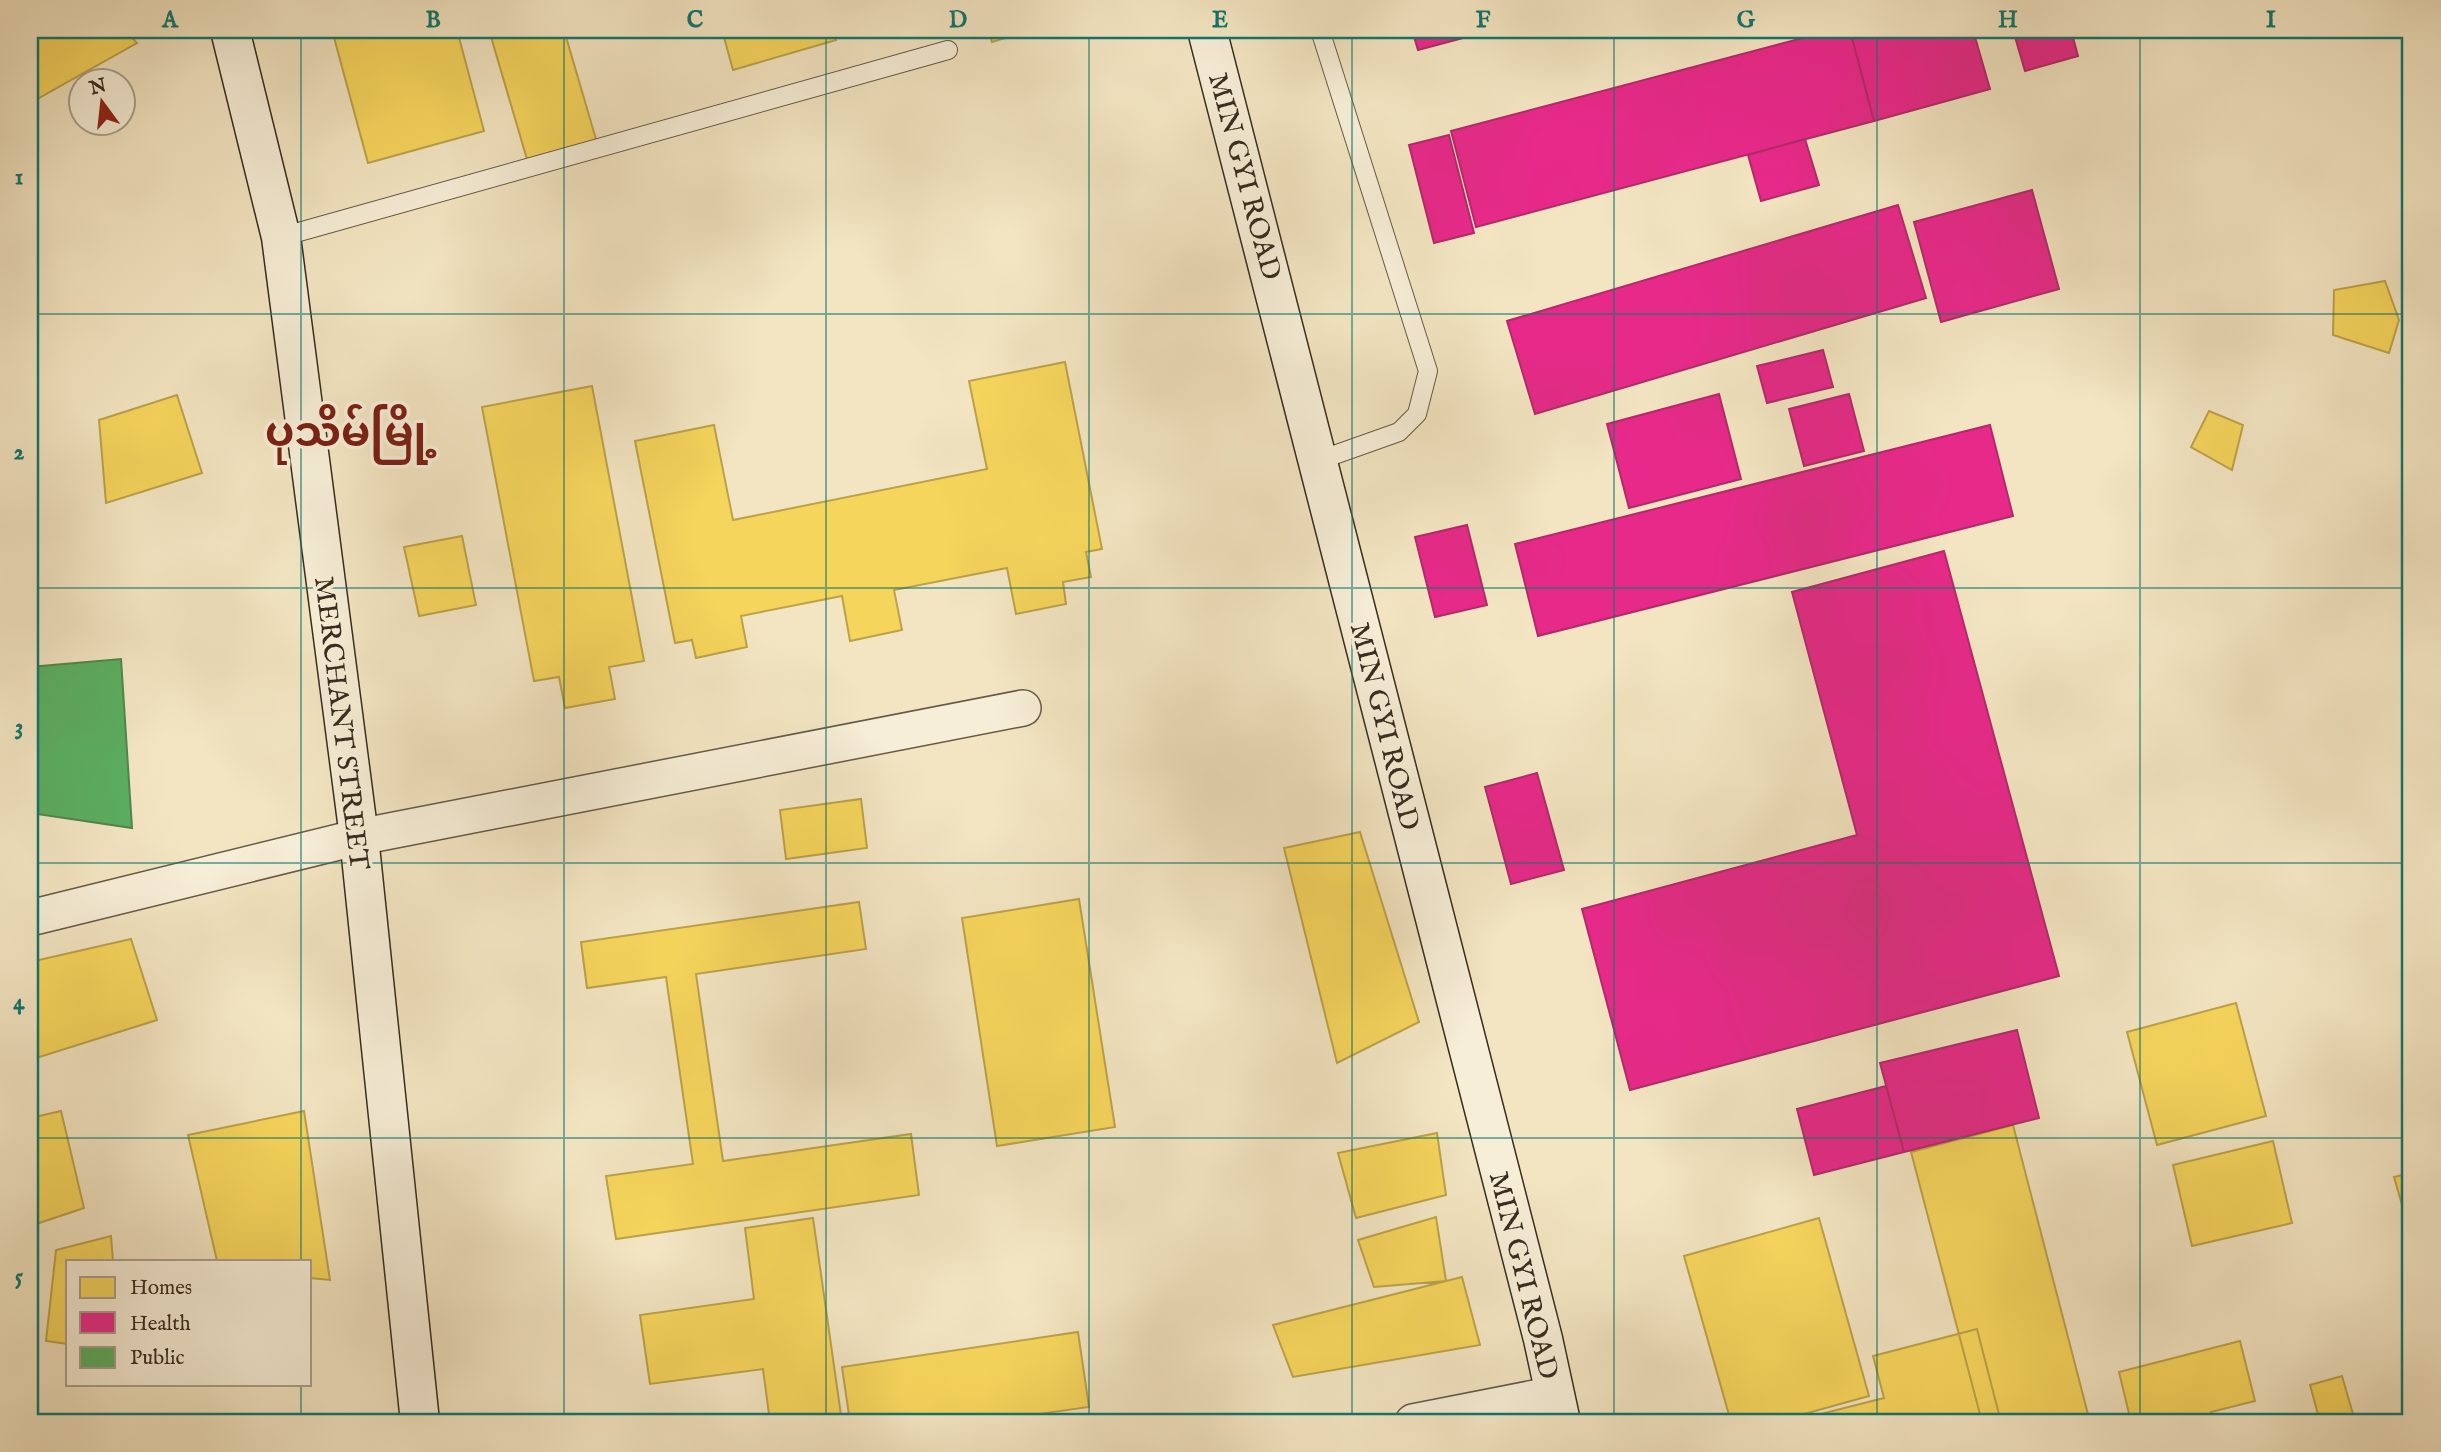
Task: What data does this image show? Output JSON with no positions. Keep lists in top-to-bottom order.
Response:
{
  "streets": {
    "main road": ["MIN GYI ROAD", "MERCHANT STREET"]
  },
  "districts": ["ပုသိမ်မြို့"],
  "legend": ["Homes", "Health", "Public"],
  "north": "top",
  "grid": {
    "columns": [
      "A",
      "B",
      "C",
      "D",
      "E",
      "F",
      "G",
      "H",
      "I"
    ],
    "rows": [
      "1",
      "2",
      "3",
      "4",
      "5"
    ]
  }
}
